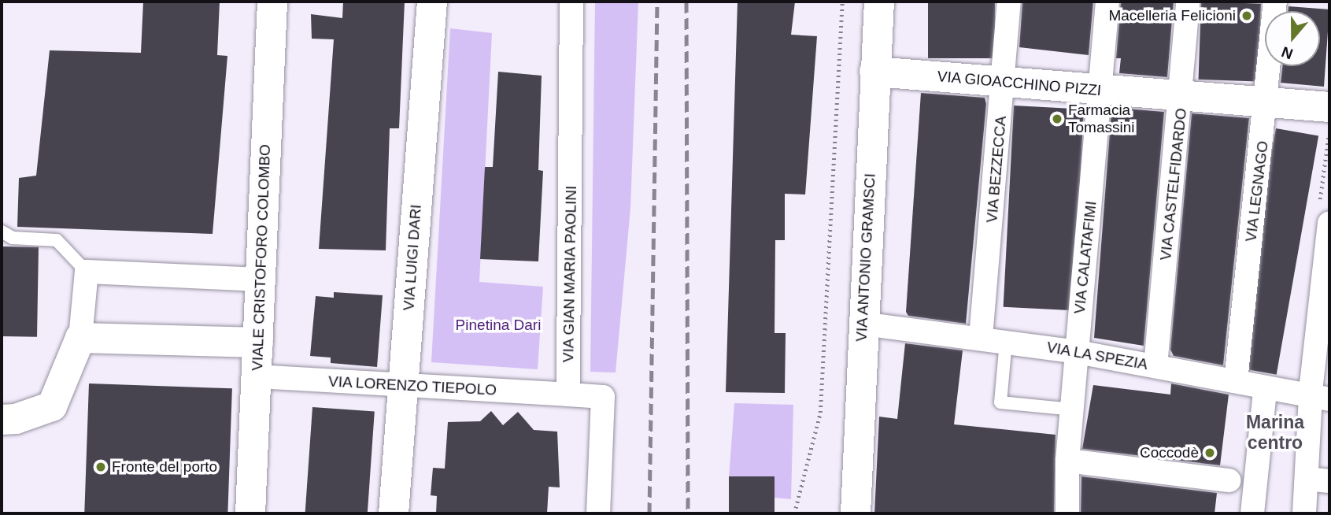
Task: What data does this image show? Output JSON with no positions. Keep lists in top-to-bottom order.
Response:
{
  "streets": {
    "street": [
      "VIA GIOACCHINO PIZZI",
      "VIA BEZZECCA",
      "VIA CASTELFIDARDO",
      "VIA LEGNAGO",
      "VIALE CRISTOFORO COLOMBO",
      "VIA LUIGI DARI",
      "VIA ANTONIO GRAMSCI",
      "VIA CALATAFIMI",
      "VIA GIAN MARIA PAOLINI",
      "VIA LA SPEZIA",
      "VIA LORENZO TIEPOLO"
    ]
  },
  "crossings": [
    ["VIA GIOACCHINO PIZZI", "VIA BEZZECCA"],
    ["VIA GIOACCHINO PIZZI", "VIA CASTELFIDARDO"],
    ["VIA GIOACCHINO PIZZI", "VIA LEGNAGO"],
    ["VIA GIOACCHINO PIZZI", "VIA ANTONIO GRAMSCI"],
    ["VIA GIOACCHINO PIZZI", "VIA CALATAFIMI"],
    ["VIA BEZZECCA", "VIA LA SPEZIA"],
    ["VIA CASTELFIDARDO", "VIA LA SPEZIA"],
    ["VIA LEGNAGO", "VIA LA SPEZIA"],
    ["VIALE CRISTOFORO COLOMBO", "VIA LORENZO TIEPOLO"],
    ["VIA LUIGI DARI", "VIA LORENZO TIEPOLO"],
    ["VIA ANTONIO GRAMSCI", "VIA LA SPEZIA"],
    ["VIA CALATAFIMI", "VIA LA SPEZIA"],
    ["VIA GIAN MARIA PAOLINI", "VIA LORENZO TIEPOLO"]
  ],
  "districts": ["Marina centro"],
  "parks": ["Pinetina Dari"],
  "places": [
    "Macelleria Felicioni",
    "Farmacia Tomassini",
    "Coccodè",
    "Fronte del porto"
  ],
  "north": "bottom"
}
